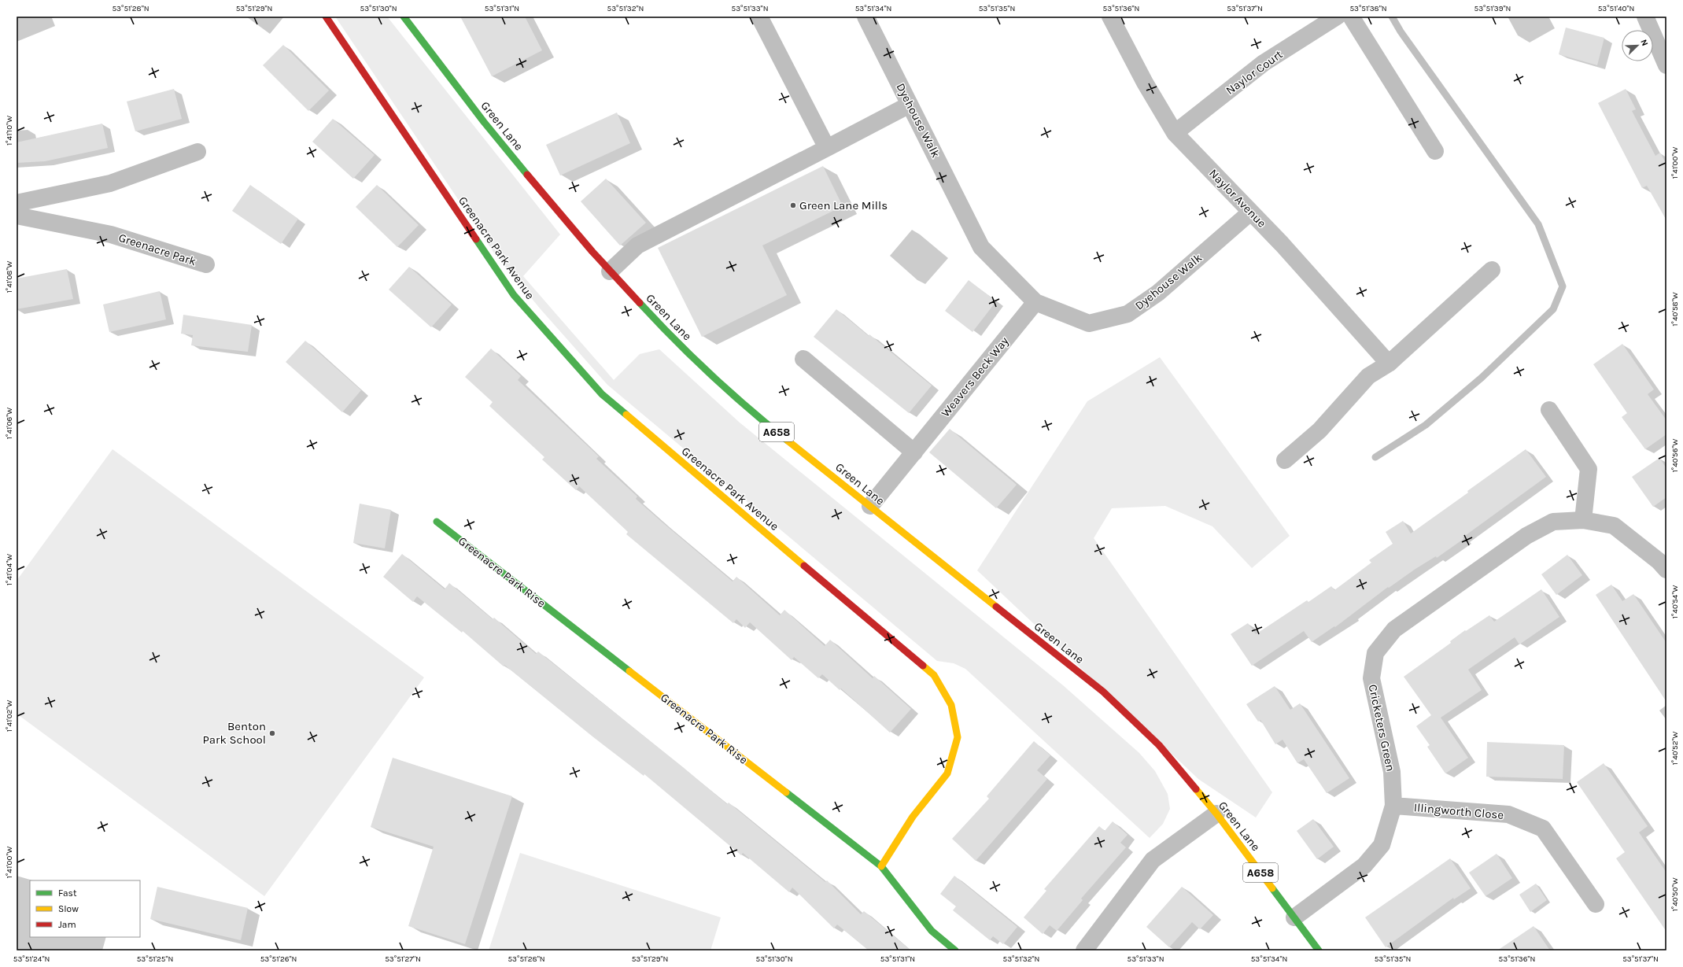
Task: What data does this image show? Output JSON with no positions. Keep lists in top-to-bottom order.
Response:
{
  "streets": {
    "main road": [
      "Green Lane",
      "Greenacre Park Avenue",
      "A658",
      "Greenacre Park Rise"
    ],
    "street": [
      "Naylor Court",
      "Dyehouse Walk",
      "Naylor Avenue",
      "Greenacre Park",
      "Weavers Beck Way",
      "Cricketers Green",
      "Illingworth Close"
    ]
  },
  "crossings": [
    ["Naylor Court", "Naylor Avenue"],
    ["Dyehouse Walk", "Naylor Avenue"],
    ["Dyehouse Walk", "Weavers Beck Way"],
    ["Green Lane", "Weavers Beck Way"],
    ["Green Lane", "Cricketers Green"],
    ["Greenacre Park Avenue", "Greenacre Park Rise"],
    ["Cricketers Green", "Illingworth Close"]
  ],
  "places": ["Green Lane Mills", "Benton Park School"],
  "legend": ["Fast", "Slow", "Jam"],
  "north": "top right",
  "coordinates": [
    "53°51'28\"N",
    "53°51'29\"N",
    "53°51'30\"N",
    "53°51'31\"N",
    "53°51'32\"N",
    "53°51'33\"N",
    "53°51'34\"N",
    "53°51'35\"N",
    "53°51'36\"N",
    "53°51'37\"N",
    "53°51'38\"N",
    "53°51'39\"N",
    "53°51'40\"N",
    "1°41'10\"W",
    "1°41'00\"W",
    "1°41'08\"W",
    "1°40'58\"W",
    "1°41'06\"W",
    "1°40'56\"W",
    "1°41'04\"W",
    "1°40'54\"W",
    "1°41'02\"W",
    "1°40'52\"W",
    "1°40'50\"W",
    "53°51'24\"N",
    "53°51'25\"N",
    "53°51'26\"N",
    "53°51'27\"N"
  ]
}
